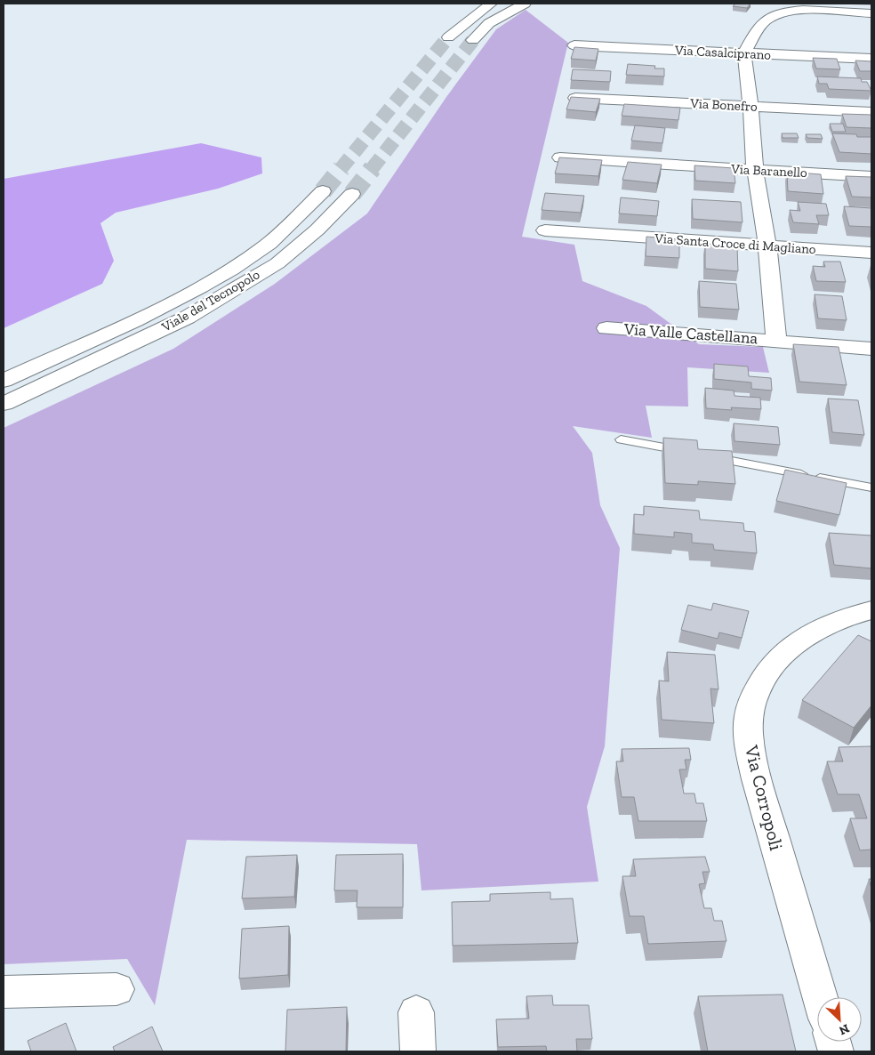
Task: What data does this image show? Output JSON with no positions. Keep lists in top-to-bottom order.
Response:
{
  "streets": {
    "main road": [
      "Via Casalciprano",
      "Via Bonefro",
      "Via Baranello",
      "Via Santa Croce di Magliano",
      "Viale del Tecnopolo",
      "Via Valle Castellana",
      "Via Corropoli"
    ]
  },
  "crossings": [
    ["Via Casalciprano", "Via Valle Castellana"],
    ["Via Bonefro", "Via Valle Castellana"],
    ["Via Baranello", "Via Valle Castellana"],
    ["Via Santa Croce di Magliano", "Via Valle Castellana"]
  ],
  "north": "bottom right"
}
